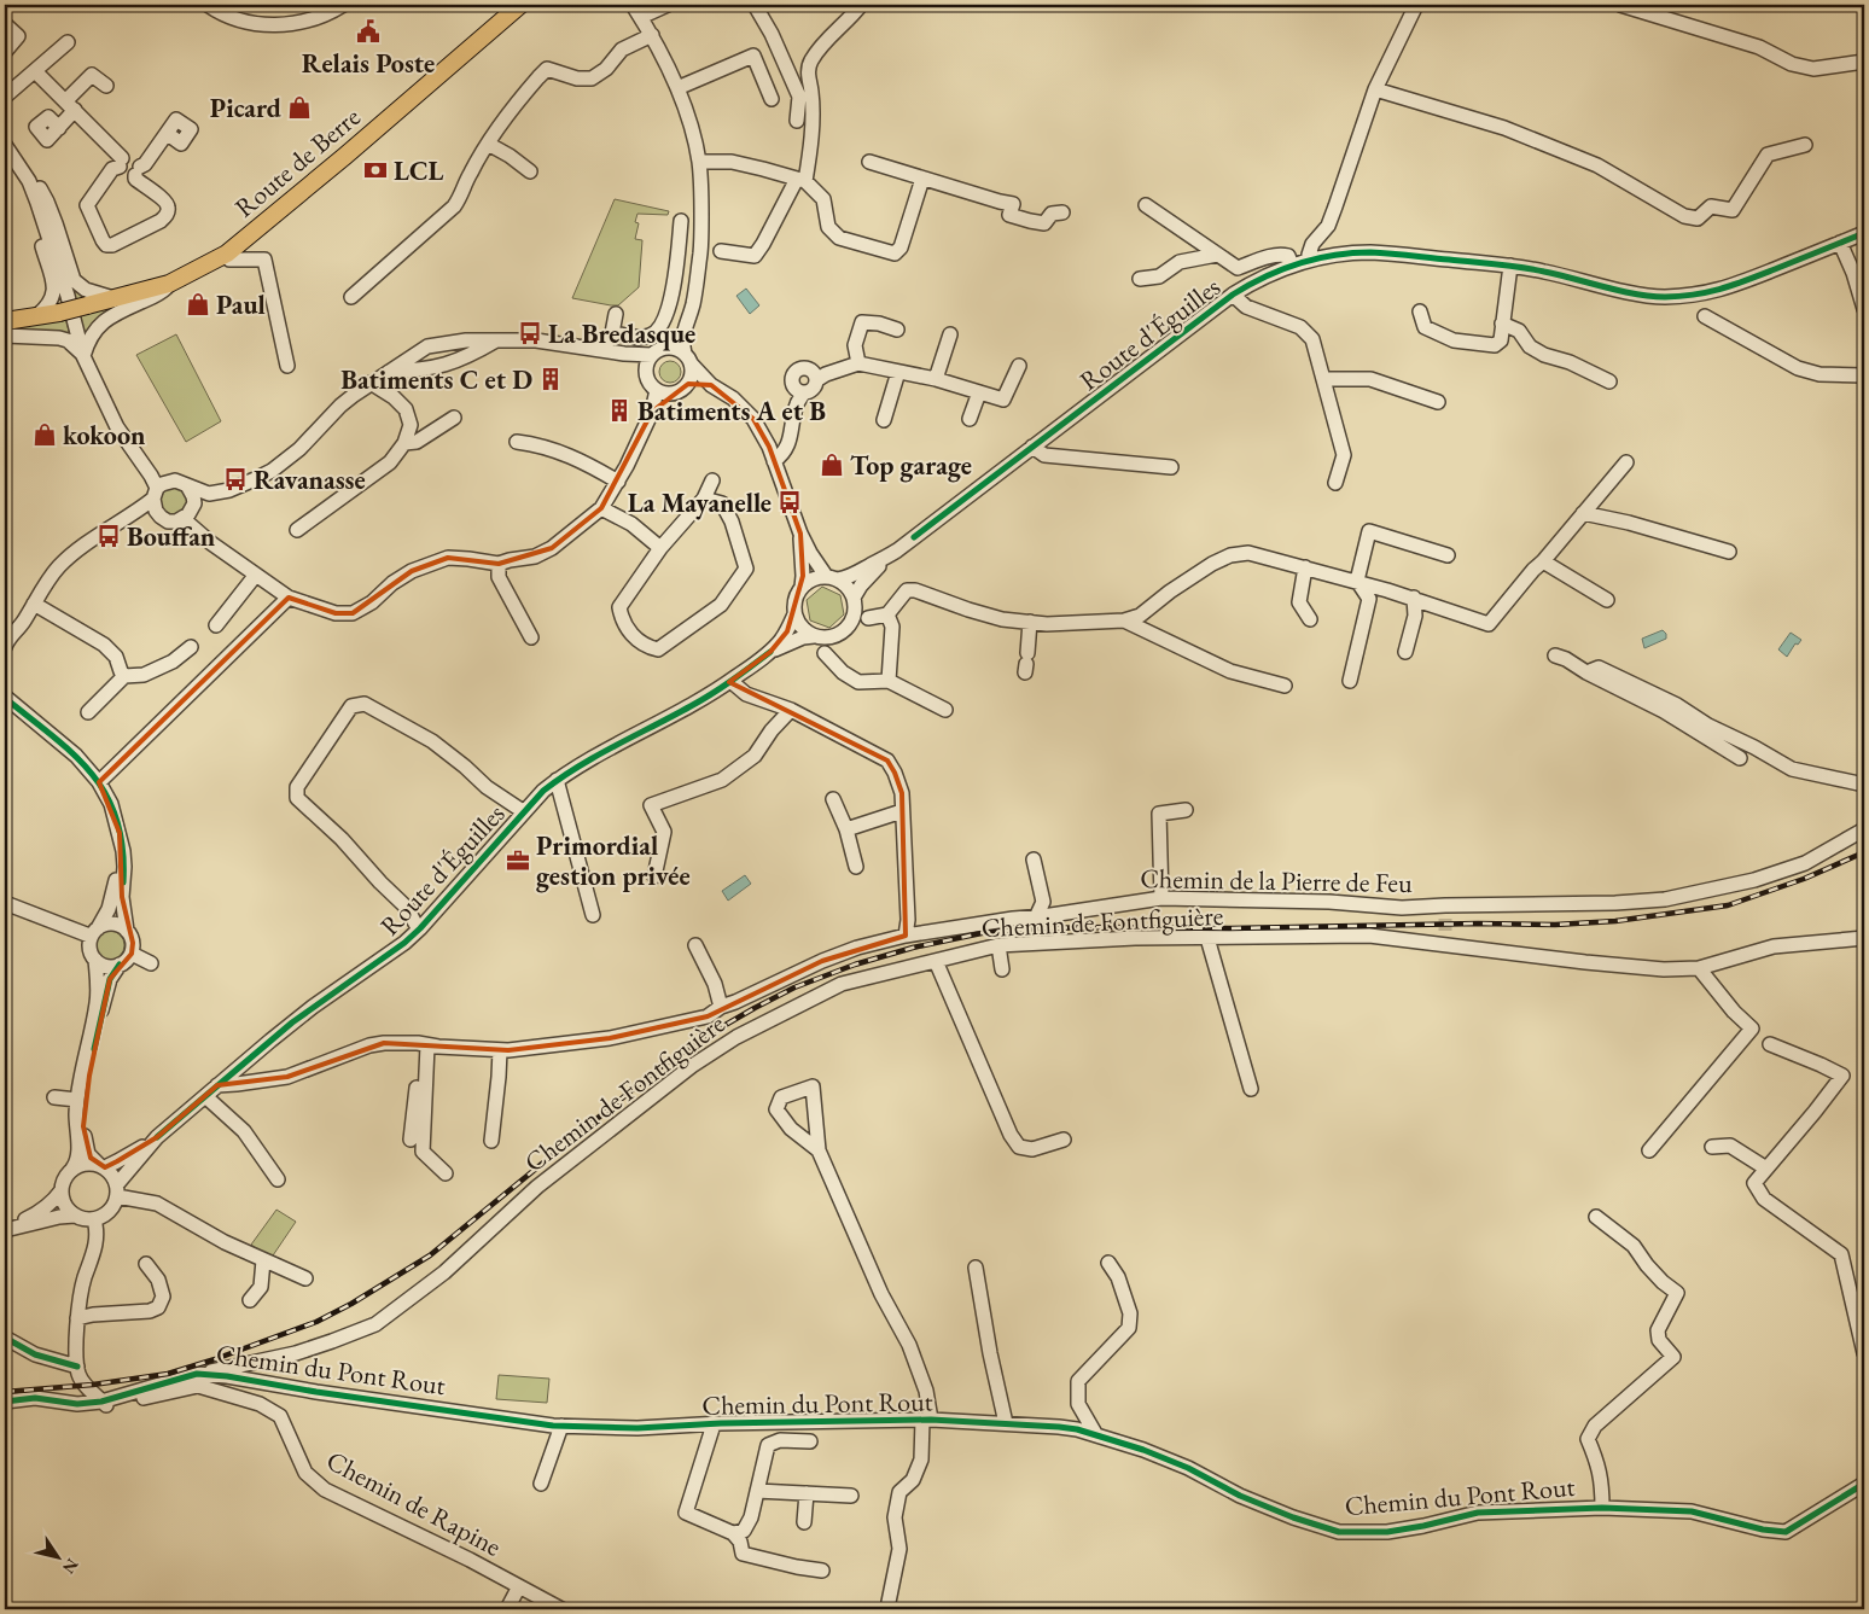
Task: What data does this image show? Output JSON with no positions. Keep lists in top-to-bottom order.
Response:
{
  "streets": {
    "main road": ["Route de Berre"],
    "street": [
      "Route d'Éguilles",
      "Chemin de la Pierre de Feu",
      "Chemin de Fontfiguière",
      "Chemin du Pont Rout",
      "Chemin de Rapine"
    ]
  },
  "crossings": [
    ["Route d'Éguilles", "Chemin de la Pierre de Feu"],
    ["Chemin de la Pierre de Feu", "Chemin de Fontfiguière"],
    ["Chemin de Fontfiguière", "Chemin du Pont Rout"],
    ["Chemin du Pont Rout", "Chemin de Rapine"]
  ],
  "places": {
    "public building": ["Relais Poste"],
    "shop": [
      "Picard",
      "Paul",
      "kokoon",
      "Top garage"
    ],
    "bank": ["LCL"],
    "bus stop": [
      "La Bredasque",
      "Ravanasse",
      "La Mayanelle",
      "Bouffan"
    ],
    "building": ["Batiments C et D", "Batiments A et B"],
    "office": ["Primordial gestion privée"]
  },
  "north": "bottom right"
}
